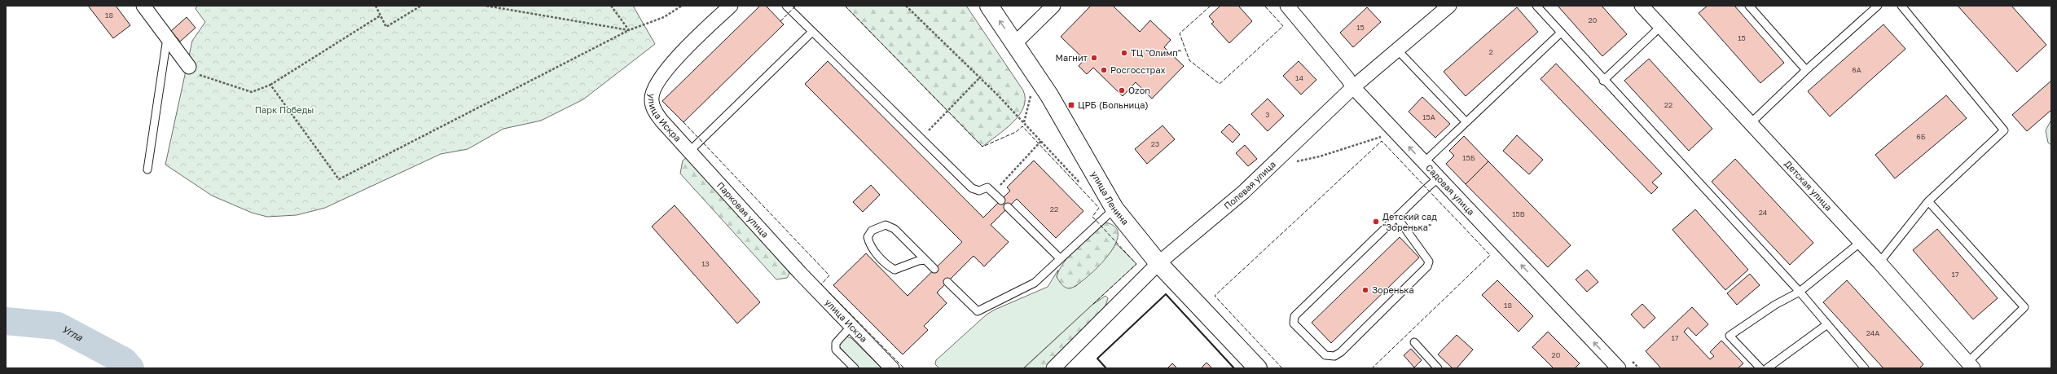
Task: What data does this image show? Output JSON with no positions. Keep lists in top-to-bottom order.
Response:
{
  "streets": {
    "street": [
      "улица Искра",
      "Полевая улица",
      "Детская улица",
      "Садовая улица",
      "улица Ленина",
      "Парковая улица"
    ]
  },
  "crossings": [
    ["улица Искра", "Парковая улица"],
    ["Полевая улица", "Садовая улица"],
    ["Полевая улица", "улица Ленина"]
  ],
  "one_way": ["Садовая улица"],
  "water": ["Угла"],
  "parks": ["Парк Победы"],
  "places": {
    "other": [
      "ТЦ \"Олимп\"",
      "Магнит",
      "Росгосстрах",
      "Ozon",
      "Детский сад \"Зоренька\"",
      "Зоренька"
    ],
    "transit": ["ЦРБ (Больница)"]
  },
  "house_numbers": [
    "18",
    "20",
    "15",
    "15",
    "2",
    "6А",
    "14",
    "22",
    "3",
    "15А",
    "6Б",
    "23",
    "15Б",
    "22",
    "24",
    "15В",
    "13",
    "17",
    "18",
    "24А",
    "17",
    "20"
  ]
}
